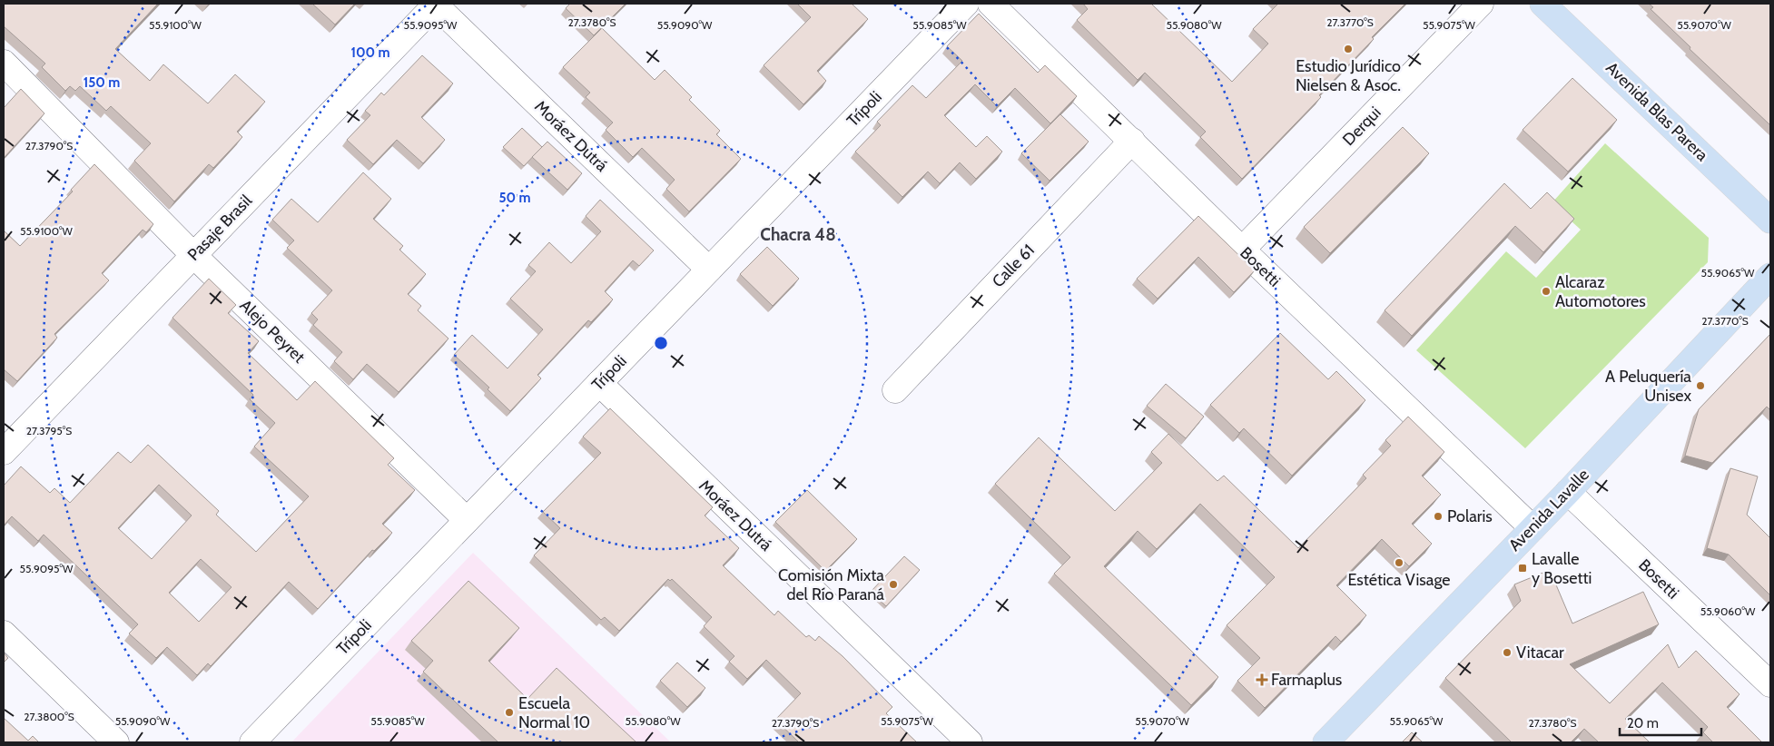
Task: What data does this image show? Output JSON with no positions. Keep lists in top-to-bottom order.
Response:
{
  "streets": {
    "main road": ["Avenida Blas Parera", "Avenida Lavalle"],
    "street": [
      "Trípoli",
      "Derqui",
      "Moráez Dutrá",
      "Pasaje Brasil",
      "Calle 61",
      "Bosetti",
      "Alejo Peyret"
    ]
  },
  "crossings": [
    ["Trípoli", "Moráez Dutrá"],
    ["Trípoli", "Alejo Peyret"],
    ["Derqui", "Bosetti"],
    ["Moráez Dutrá", "Pasaje Brasil"],
    ["Pasaje Brasil", "Alejo Peyret"],
    ["Calle 61", "Bosetti"],
    ["Bosetti", "Avenida Lavalle"]
  ],
  "districts": ["Chacra 48"],
  "places": {
    "other": [
      "Estudio Jurídico Nielsen & Asoc.",
      "Alcaraz Automotores",
      "A Peluquería Unisex",
      "Polaris",
      "Estética Visage",
      "Comisión Mixta del Río Paraná",
      "Vitacar",
      "Escuela Normal 10"
    ],
    "transit": ["Lavalle y Bosetti"],
    "health": ["Farmaplus"]
  },
  "scale_bar": "20 m",
  "coordinates": [
    "27.3780°S",
    "27.3770°S",
    "55.9100°W",
    "55.9095°W",
    "55.9090°W",
    "55.9085°W",
    "55.9080°W",
    "55.9075°W",
    "55.9070°W",
    "27.3790°S",
    "55.9065°W",
    "27.3795°S",
    "55.9060°W",
    "27.3800°S"
  ],
  "rings": ["100 m", "150 m", "50 m"]
}
